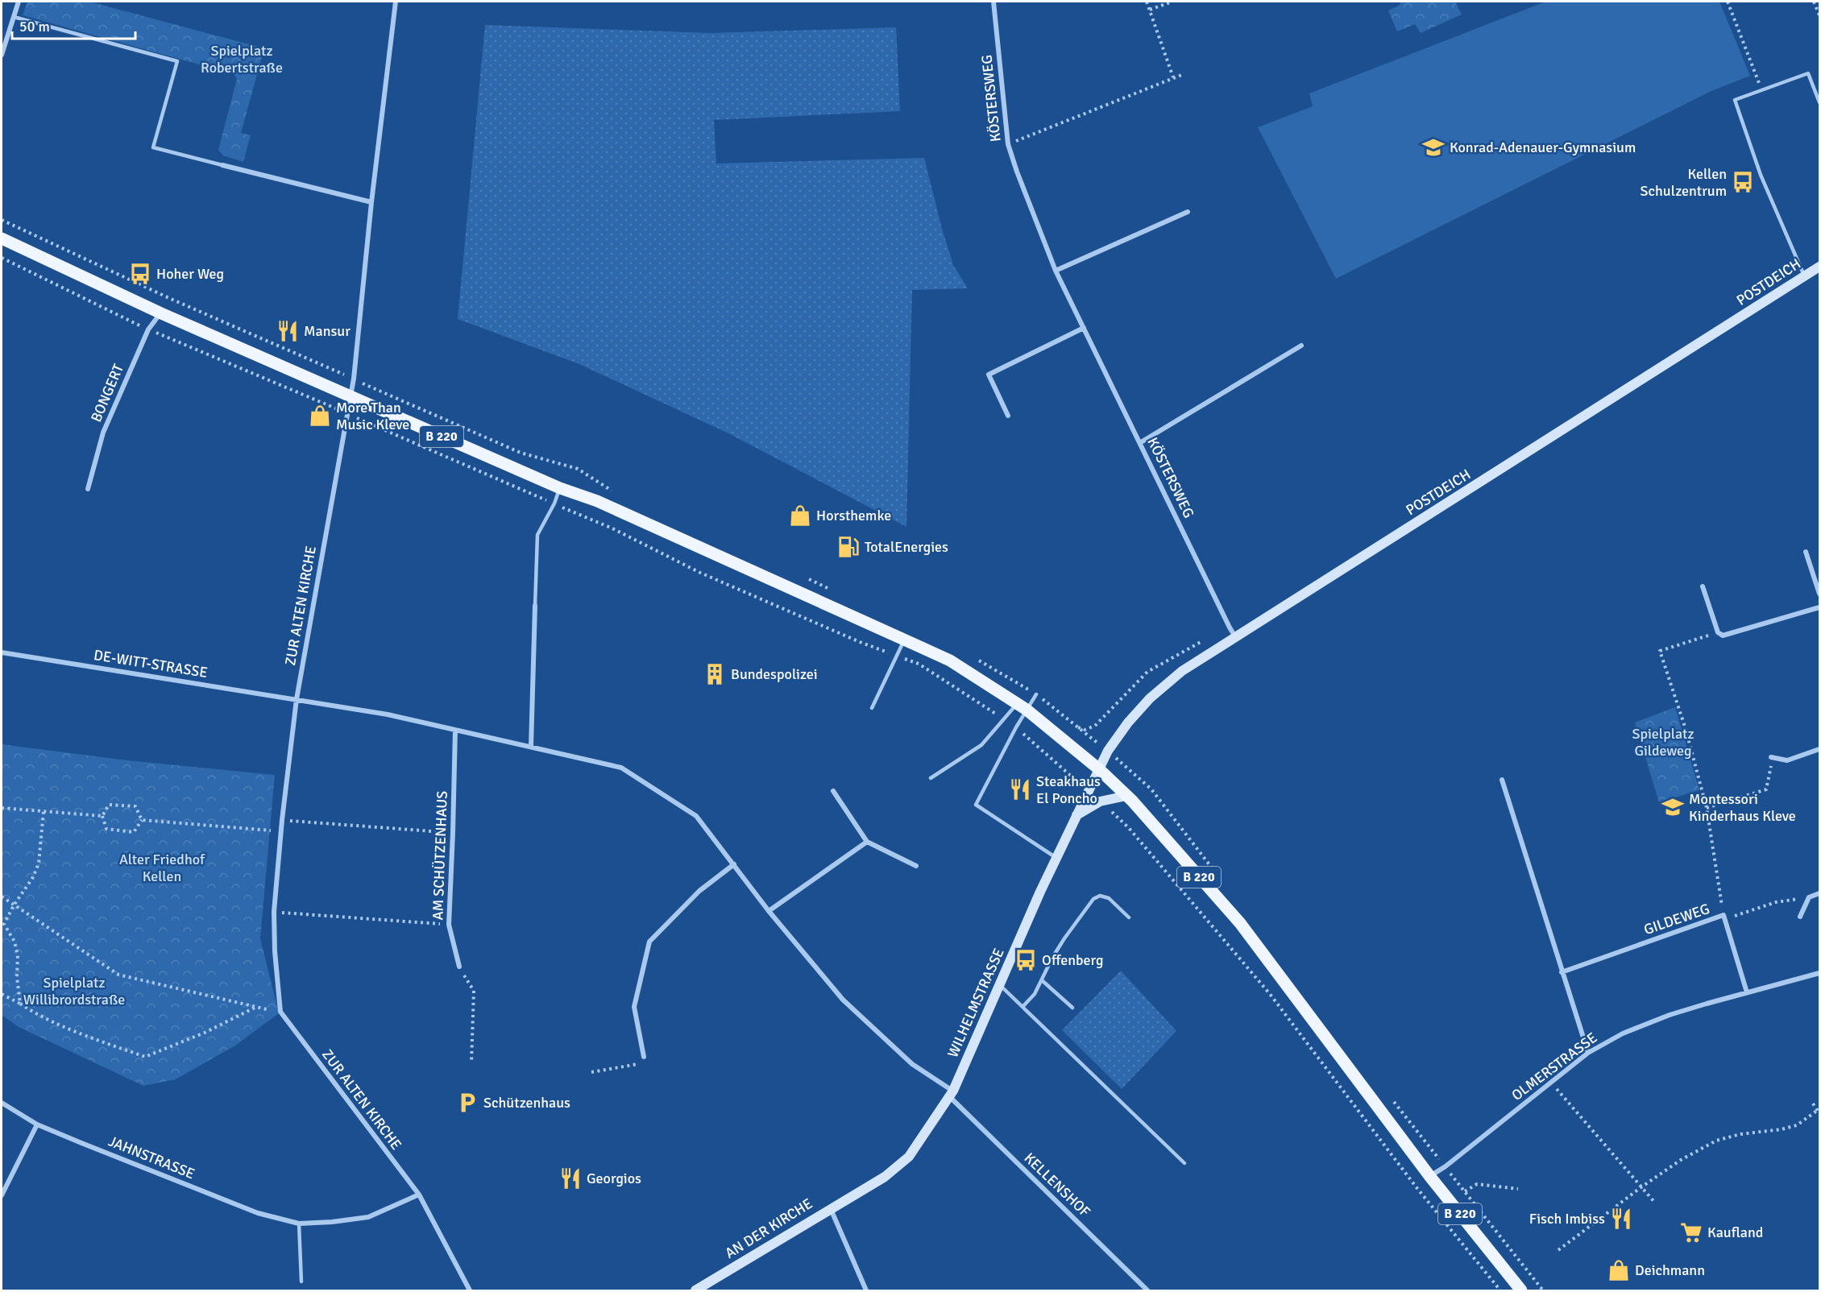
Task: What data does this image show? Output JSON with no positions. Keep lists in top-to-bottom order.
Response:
{
  "streets": {
    "main road": [
      "POSTDEICH",
      "B 220",
      "WILHELMSTRASSE",
      "AN DER KIRCHE"
    ],
    "street": [
      "KÖSTERSWEG",
      "BONGERT",
      "ZUR ALTEN KIRCHE",
      "DE-WITT-STRASSE",
      "AM SCHÜTZENHAUS",
      "GILDEWEG",
      "OLMERSTRASSE",
      "JAHNSTRASSE",
      "KELLENSHOF"
    ]
  },
  "crossings": [
    ["KÖSTERSWEG", "POSTDEICH"],
    ["POSTDEICH", "B 220"],
    ["POSTDEICH", "WILHELMSTRASSE"],
    ["BONGERT", "B 220"],
    ["B 220", "ZUR ALTEN KIRCHE"],
    ["B 220", "WILHELMSTRASSE"],
    ["B 220", "OLMERSTRASSE"],
    ["ZUR ALTEN KIRCHE", "DE-WITT-STRASSE"],
    ["ZUR ALTEN KIRCHE", "JAHNSTRASSE"],
    ["GILDEWEG", "OLMERSTRASSE"],
    ["WILHELMSTRASSE", "KELLENSHOF"],
    ["WILHELMSTRASSE", "AN DER KIRCHE"]
  ],
  "parks": [
    "Spielplatz Robertstraße",
    "Spielplatz Gildeweg",
    "Alter Friedhof Kellen",
    "Spielplatz Willibrordstraße"
  ],
  "places": {
    "school or university": ["Konrad-Adenauer-Gymnasium", "Montessori Kinderhaus Kleve"],
    "bus stop": ["Kellen Schulzentrum", "Hoher Weg", "Offenberg"],
    "restaurant": [
      "Mansur",
      "Steakhaus El Poncho",
      "Georgios",
      "Fisch Imbiss"
    ],
    "shop": ["More Than Music Kleve", "Horsthemke", "Deichmann"],
    "fuel station": ["TotalEnergies"],
    "building": ["Bundespolizei"],
    "parking": ["Schützenhaus"],
    "supermarket": ["Kaufland"]
  },
  "scale_bar": "50 m"
}
